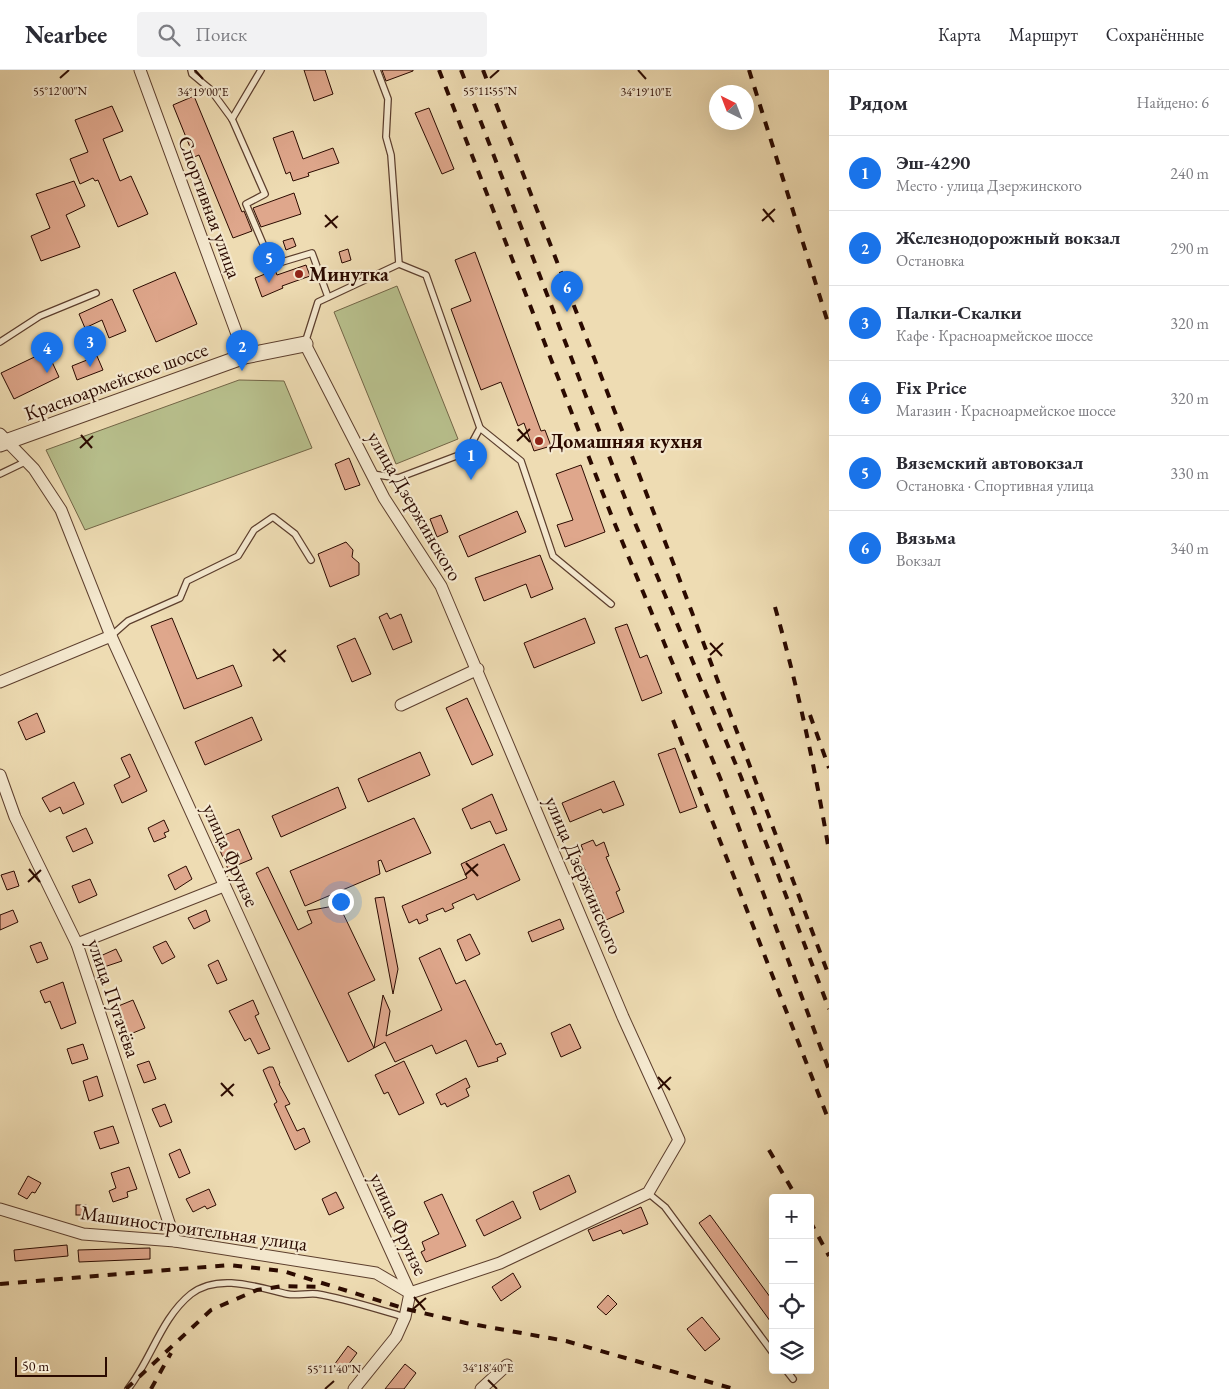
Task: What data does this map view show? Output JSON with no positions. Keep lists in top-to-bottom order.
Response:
{
  "streets": {
    "street": [
      "Спортивная улица",
      "Красноармейское шоссе",
      "улица Дзержинского",
      "улица Фрунзе",
      "улица Пугачёва",
      "Машиностроительная улица"
    ]
  },
  "crossings": [
    ["Спортивная улица", "Красноармейское шоссе"],
    ["Красноармейское шоссе", "улица Дзержинского"],
    ["Красноармейское шоссе", "улица Фрунзе"],
    ["улица Фрунзе", "Машиностроительная улица"],
    ["улица Пугачёва", "Машиностроительная улица"]
  ],
  "places": ["Минутка", "Домашняя кухня"],
  "scale_bar": "50 m",
  "north": "top left",
  "page": {
    "header": "Nearbee",
    "search": "Поиск",
    "nav": ["Карта", "Маршрут", "Сохранённые"],
    "heading": ["Рядом", "Найдено: 6"],
    "list": [
      {
        "mark": "1",
        "name": "Эш-4290",
        "note": "Место · улица Дзержинского",
        "value": "240 m"
      },
      {
        "mark": "2",
        "name": "Железнодорожный вокзал",
        "note": "Остановка",
        "value": "290 m"
      },
      {
        "mark": "3",
        "name": "Палки-Скалки",
        "note": "Кафе · Красноармейское шоссе",
        "value": "320 m"
      },
      {
        "mark": "4",
        "name": "Fix Price",
        "note": "Магазин · Красноармейское шоссе",
        "value": "320 m"
      },
      {
        "mark": "5",
        "name": "Вяземский автовокзал",
        "note": "Остановка · Спортивная улица",
        "value": "330 m"
      },
      {
        "mark": "6",
        "name": "Вязьма",
        "note": "Вокзал",
        "value": "340 m"
      }
    ],
    "pins": [
      "5",
      "6",
      "3",
      "2",
      "4",
      "1"
    ],
    "map_buttons": ["+", "−"],
    "scale": "50 m"
  },
  "coordinates": [
    "55°12'00\"N",
    "55°11'55\"N",
    "34°19'00\"E",
    "34°19'10\"E",
    "34°18'40\"E",
    "55°11'40\"N"
  ]
}
